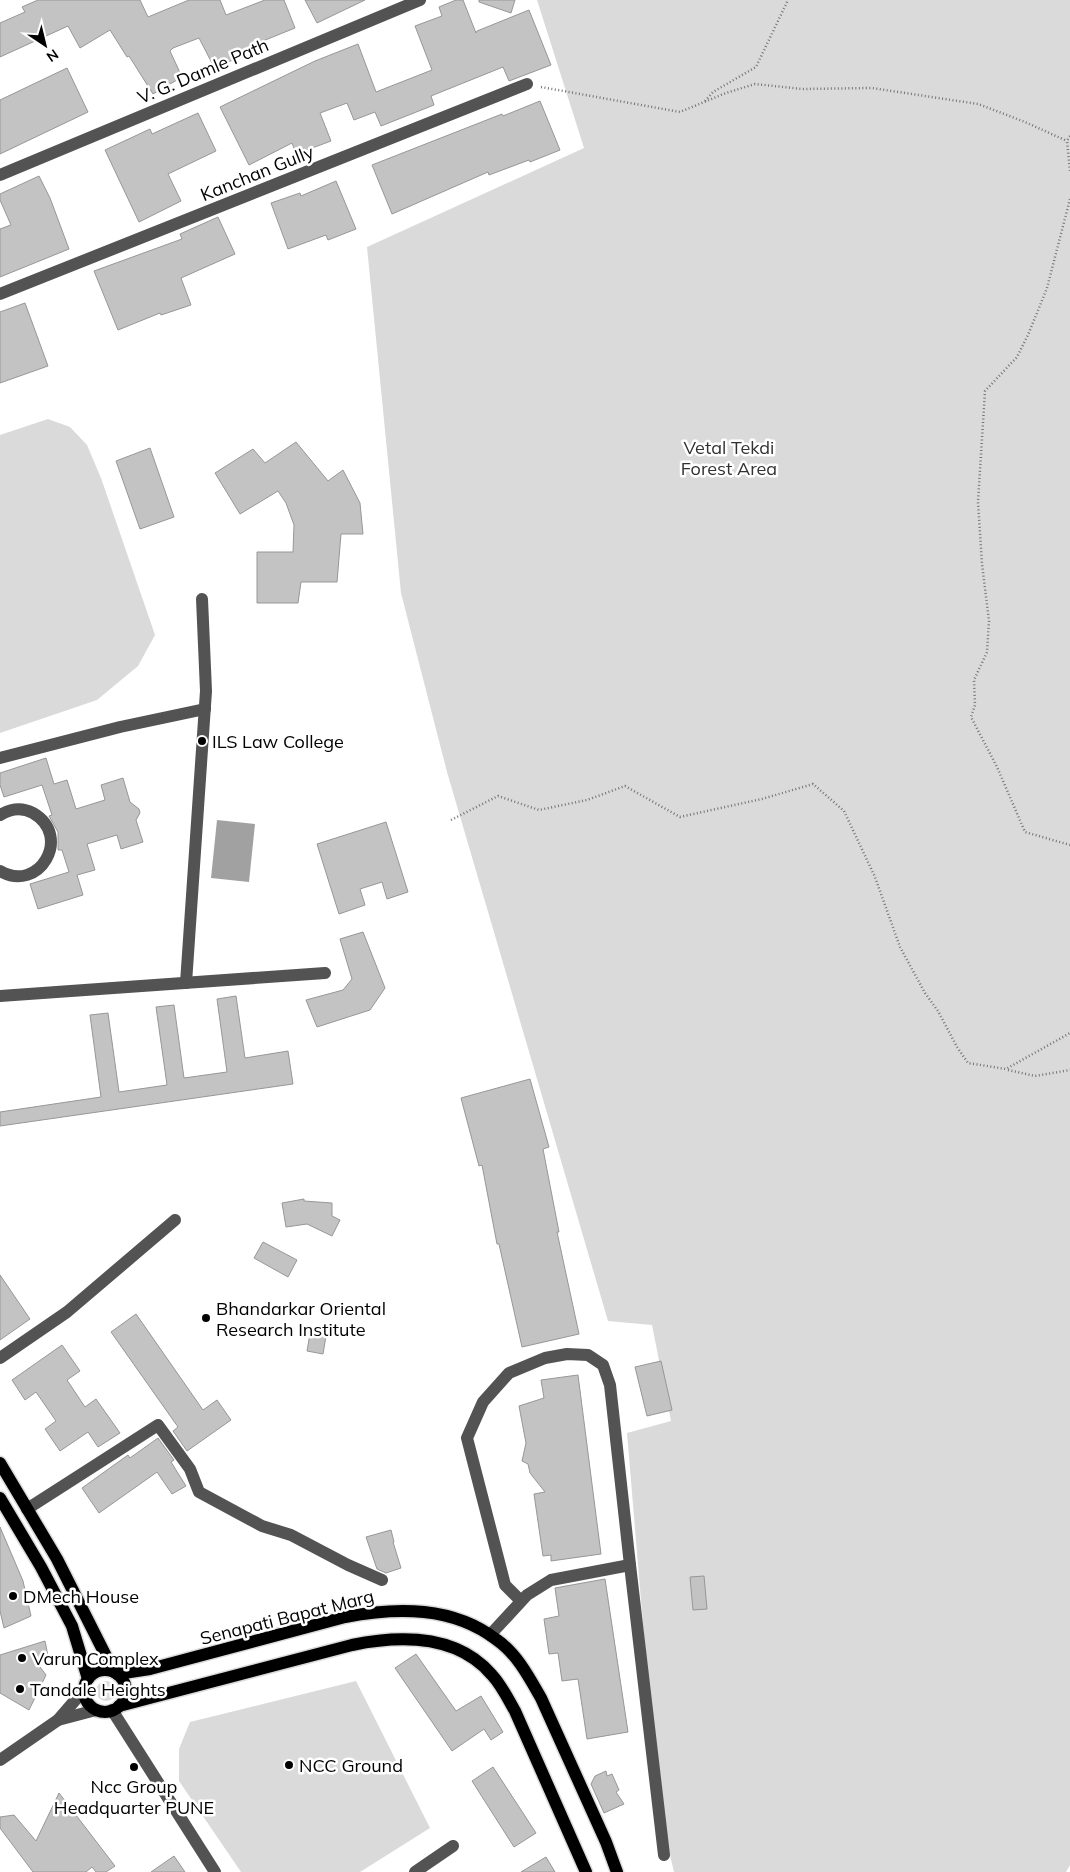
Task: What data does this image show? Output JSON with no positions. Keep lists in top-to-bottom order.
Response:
{
  "streets": {
    "main road": ["Senapati Bapat Marg"],
    "street": ["V. G. Damle Path", "Kanchan Gully"]
  },
  "parks": ["Vetal Tekdi Forest Area"],
  "places": [
    "ILS Law College",
    "Bhandarkar Oriental Research Institute",
    "DMech House",
    "Varun Complex",
    "Tandale Heights",
    "NCC Ground",
    "Ncc Group Headquarter PUNE"
  ],
  "north": "bottom right"
}
